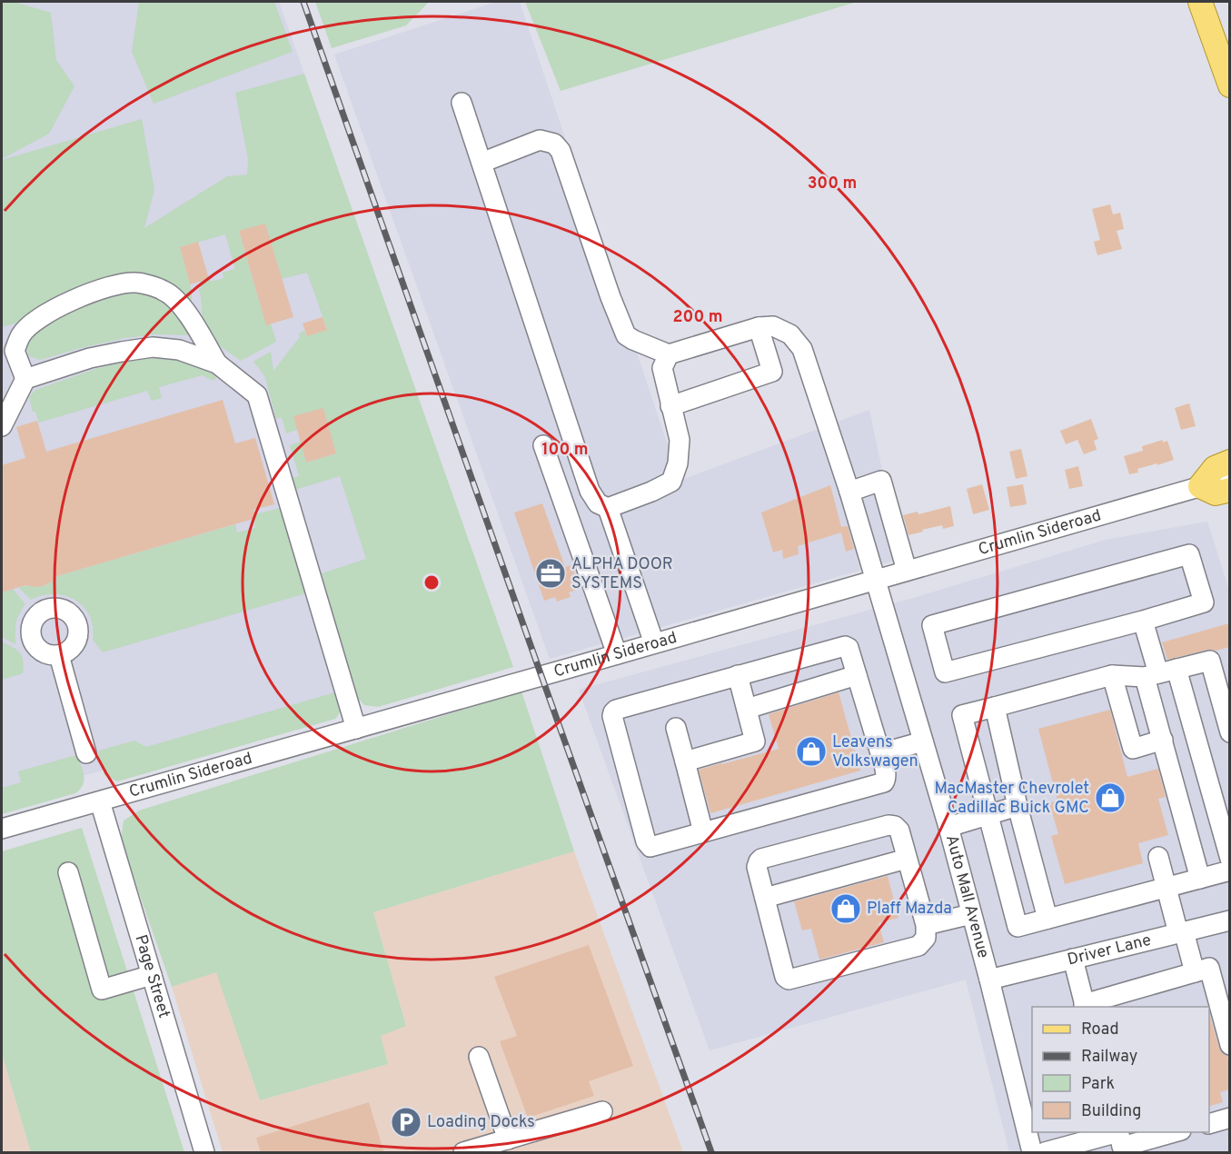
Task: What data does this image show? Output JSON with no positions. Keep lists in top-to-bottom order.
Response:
{
  "streets": {
    "street": [
      "Crumlin Sideroad",
      "Auto Mall Avenue",
      "Driver Lane",
      "Page Street"
    ]
  },
  "crossings": [
    ["Crumlin Sideroad", "Auto Mall Avenue"],
    ["Crumlin Sideroad", "Page Street"],
    ["Auto Mall Avenue", "Driver Lane"]
  ],
  "places": {
    "office": ["ALPHA DOOR SYSTEMS"],
    "shop": ["Leavens Volkswagen", "MacMaster Chevrolet Cadillac Buick GMC", "Plaff Mazda"],
    "parking": ["Loading Docks"]
  },
  "legend": [
    "Road",
    "Railway",
    "Park",
    "Building"
  ],
  "rings": ["300 m", "200 m", "100 m"]
}
